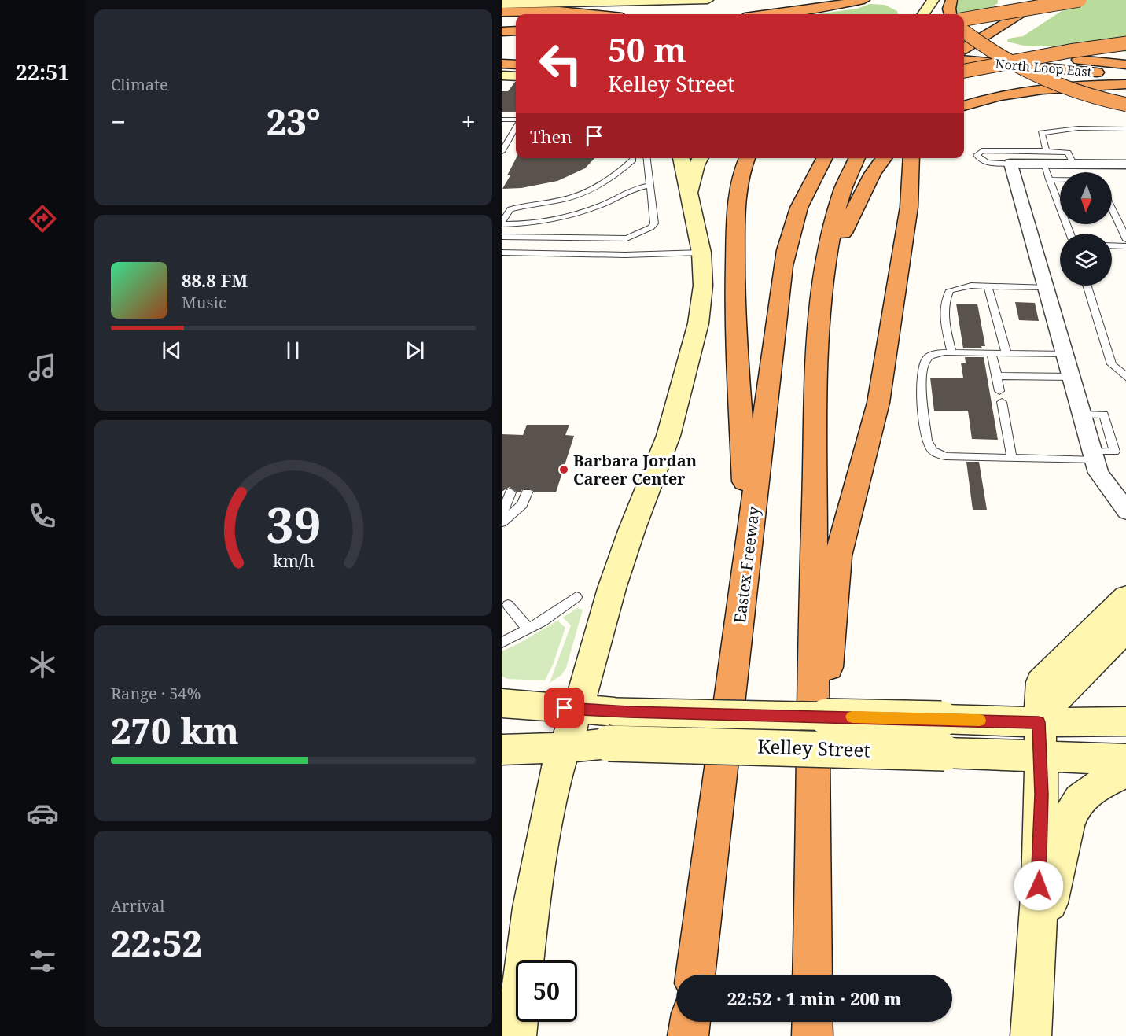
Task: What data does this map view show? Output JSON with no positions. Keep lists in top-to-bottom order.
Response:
{
  "streets": {
    "highway": ["North Loop East", "Eastex Freeway"],
    "main road": ["Kelley Street"]
  },
  "places": ["Barbara Jordan Career Center"],
  "north": "bottom",
  "page": {
    "tabs": "22:51",
    "tile": [
      "Climate",
      ["Range · 54%", "270 km"],
      ["Arrival", "22:52"]
    ],
    "turn": ["50 m", "Kelley Street"],
    "heat": ["−", "23°", "+"],
    "then": "Then",
    "song": ["88.8 FM", "Music"],
    "limit": "50",
    "trip": "22:52 · 1 min · 200 m",
    "gauge": ["39", "km/h"]
  }
}
